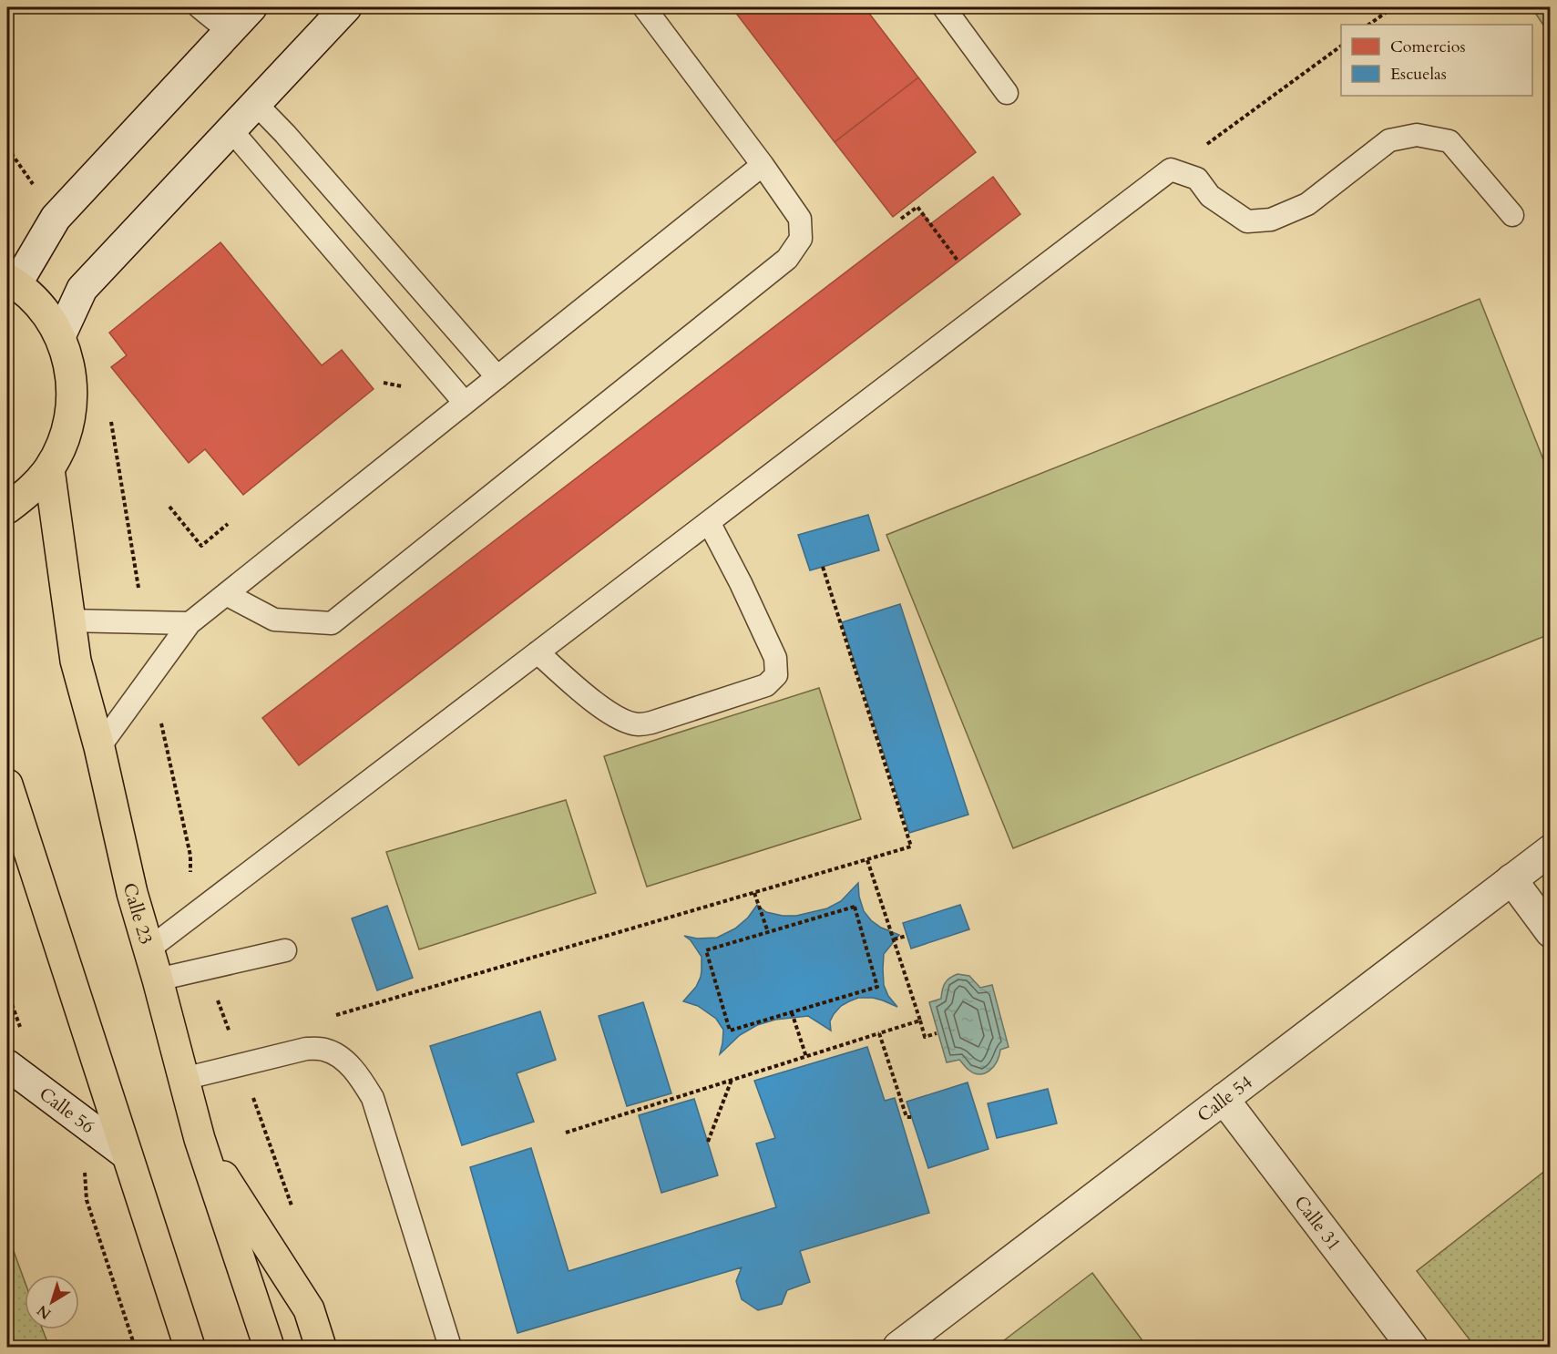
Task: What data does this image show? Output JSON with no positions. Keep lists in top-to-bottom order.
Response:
{
  "streets": {
    "main road": ["Calle 23"],
    "street": ["Calle 54", "Calle 56", "Calle 31"]
  },
  "crossings": [
    ["Calle 54", "Calle 31"]
  ],
  "legend": ["Comercios", "Escuelas"],
  "north": "bottom left"
}
